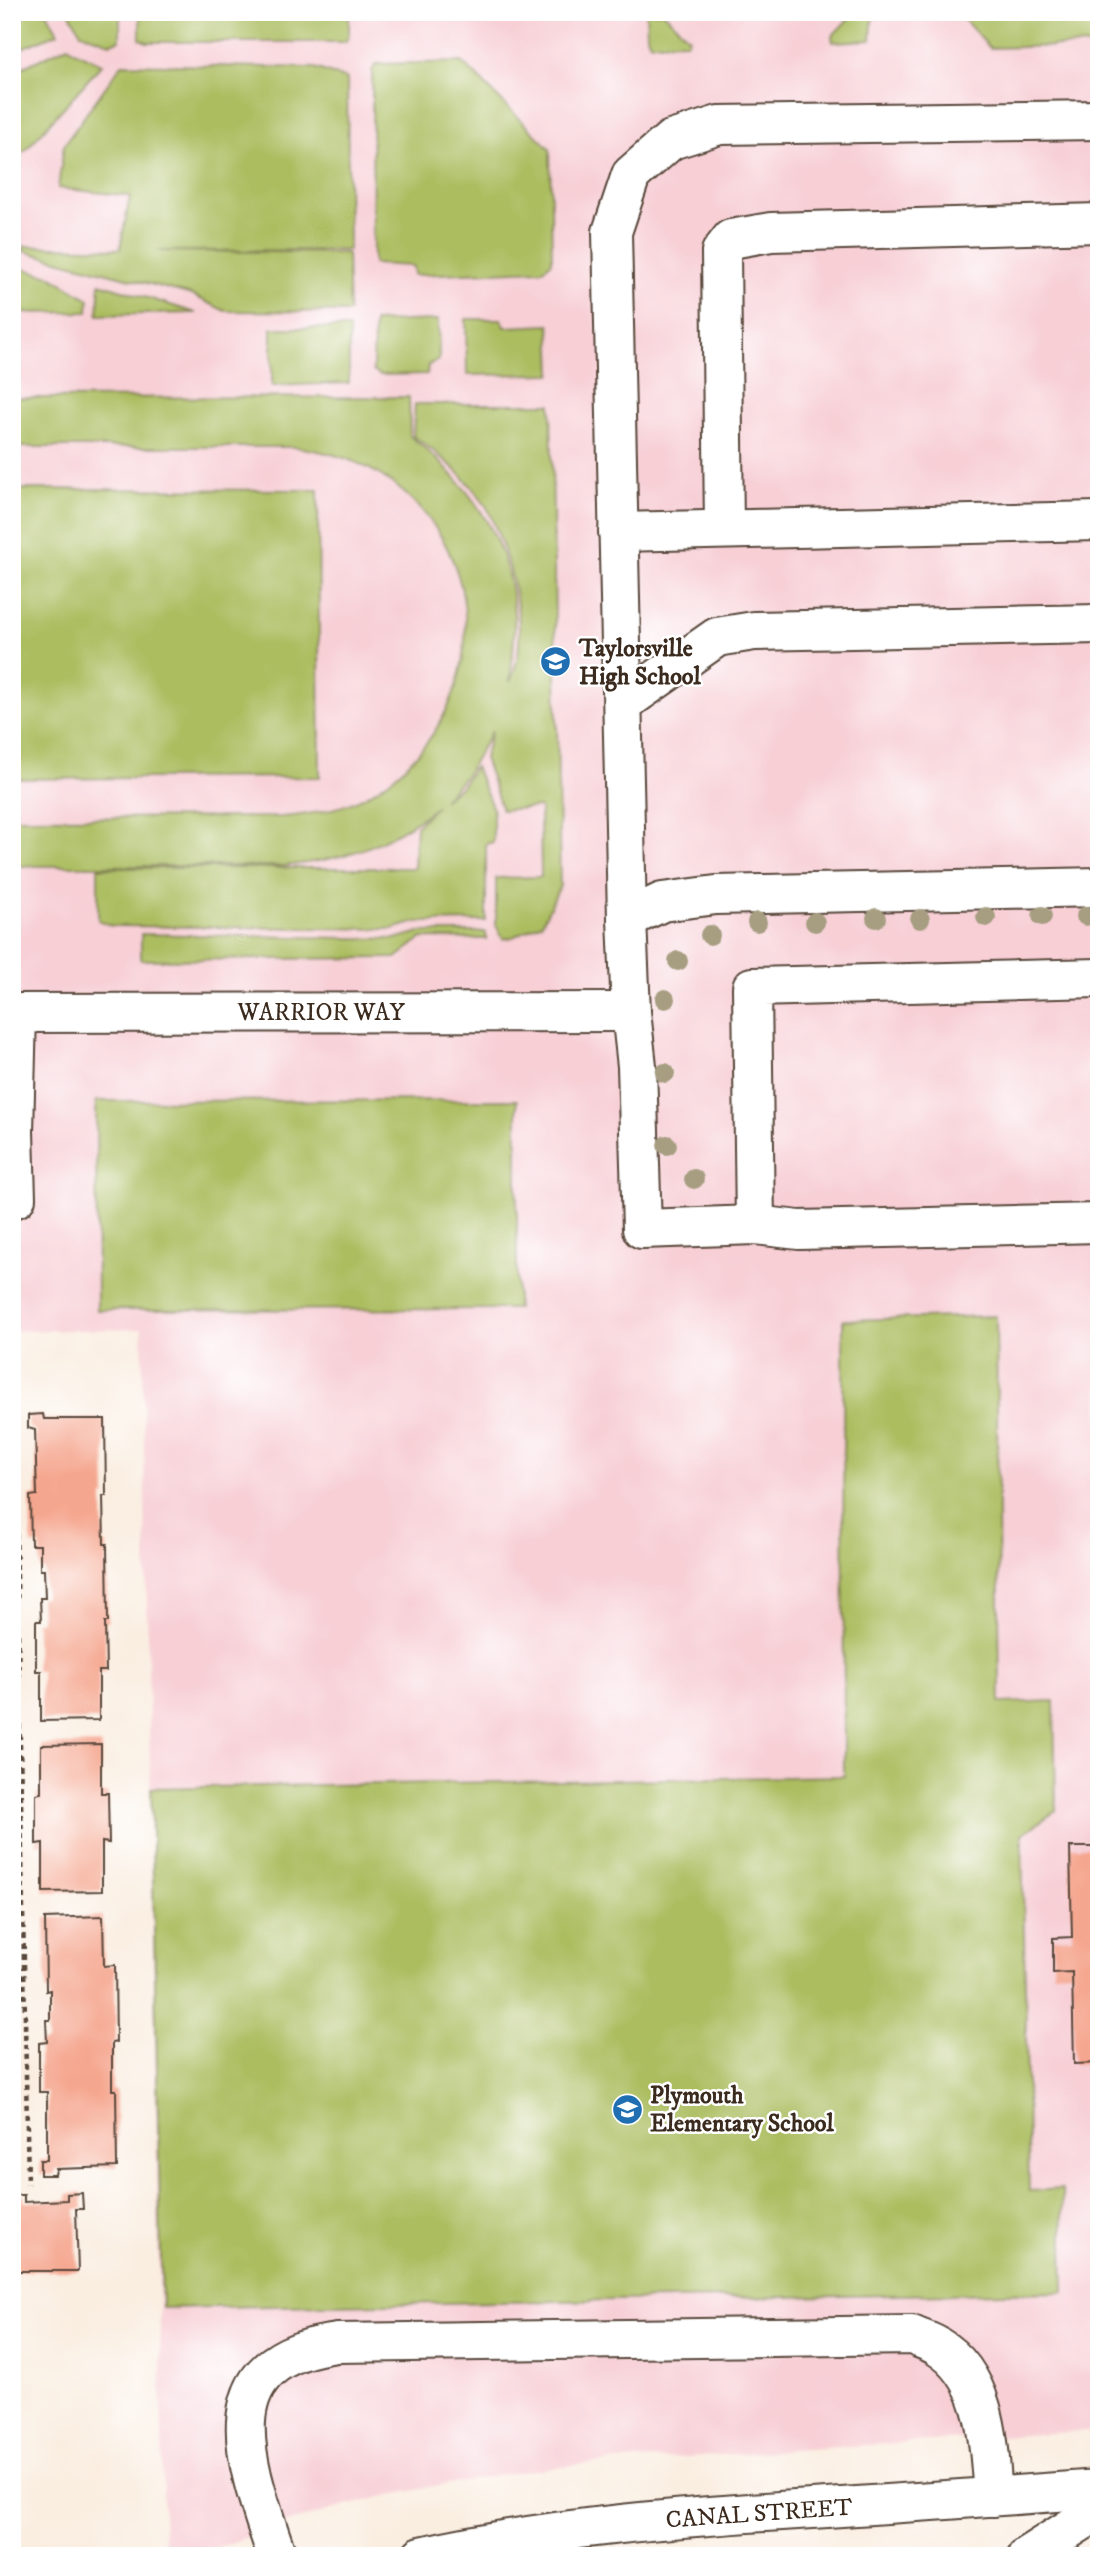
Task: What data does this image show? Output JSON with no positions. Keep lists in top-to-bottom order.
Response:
{
  "streets": {
    "street": ["WARRIOR WAY", "CANAL STREET"]
  },
  "places": {
    "school or university": ["Taylorsville High School", "Plymouth Elementary School"]
  }
}
